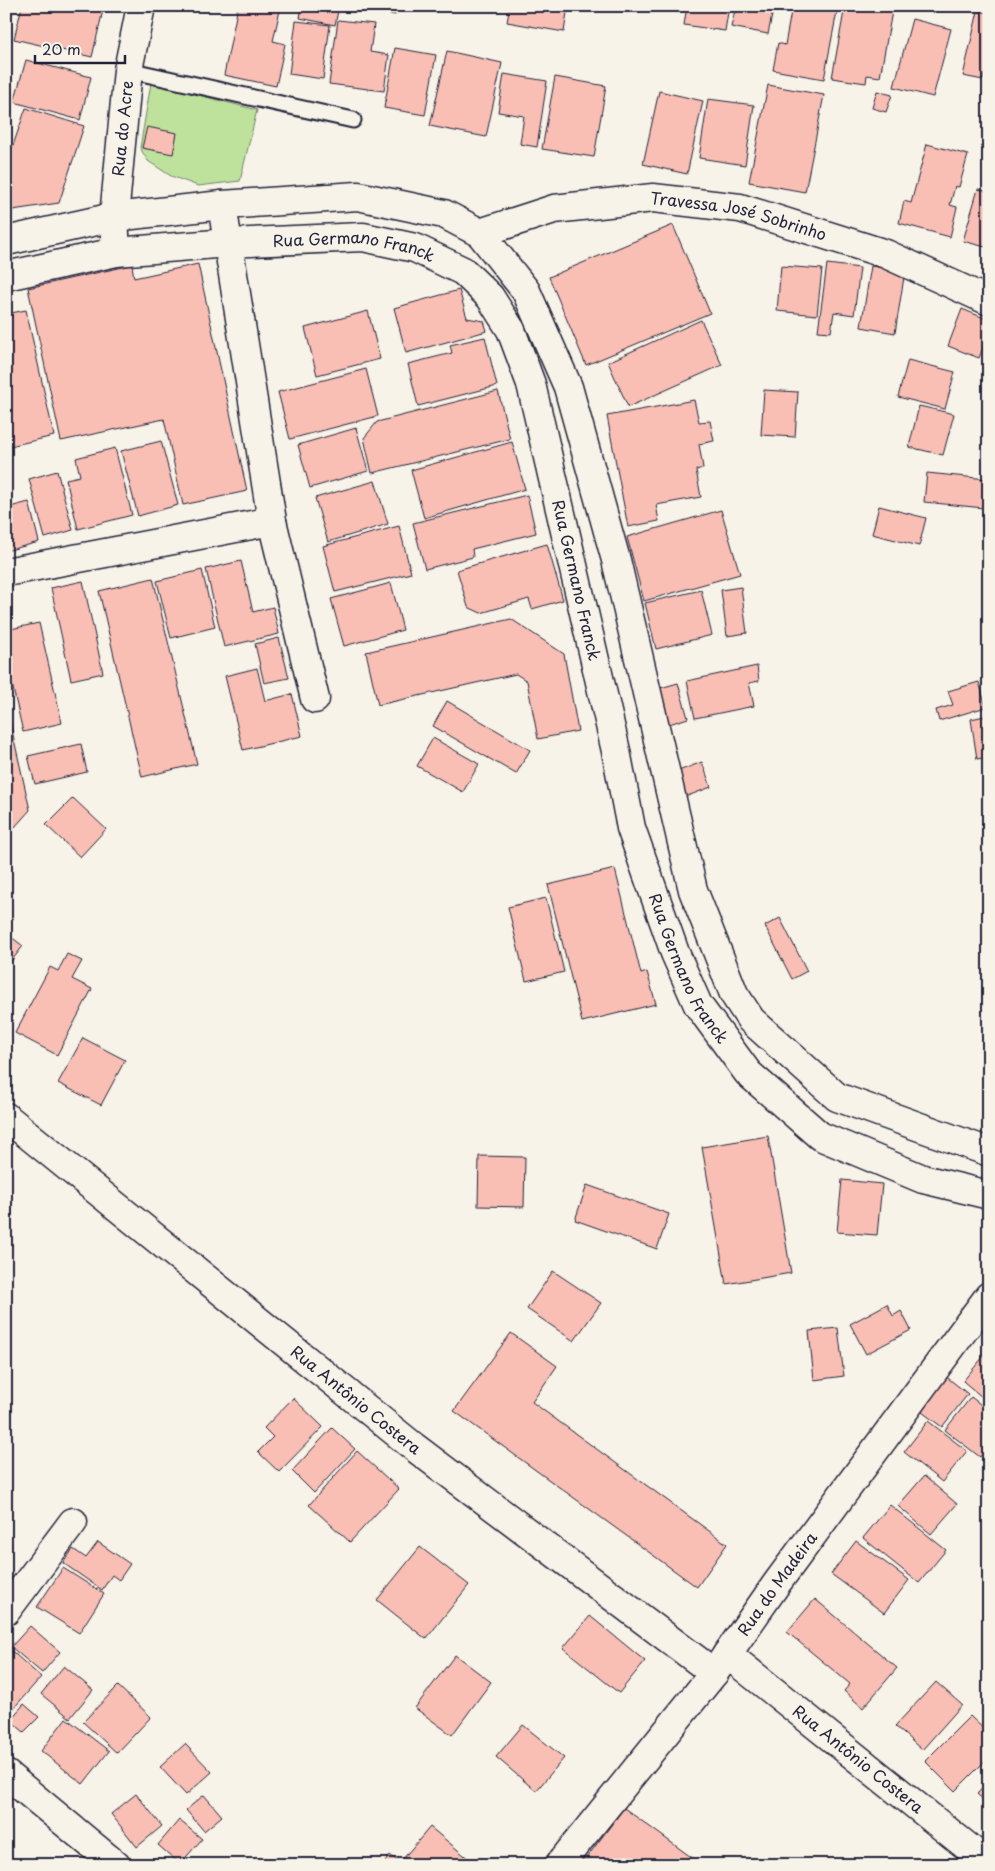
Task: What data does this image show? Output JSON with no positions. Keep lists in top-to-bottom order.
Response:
{
  "streets": {
    "street": [
      "Rua do Acre",
      "Travessa José Sobrinho",
      "Rua Germano Franck",
      "Rua Antônio Costera",
      "Rua do Madeira"
    ]
  },
  "crossings": [
    ["Rua do Acre", "Rua Germano Franck"],
    ["Travessa José Sobrinho", "Rua Germano Franck"],
    ["Rua Antônio Costera", "Rua do Madeira"]
  ],
  "scale_bar": "20 m"
}
